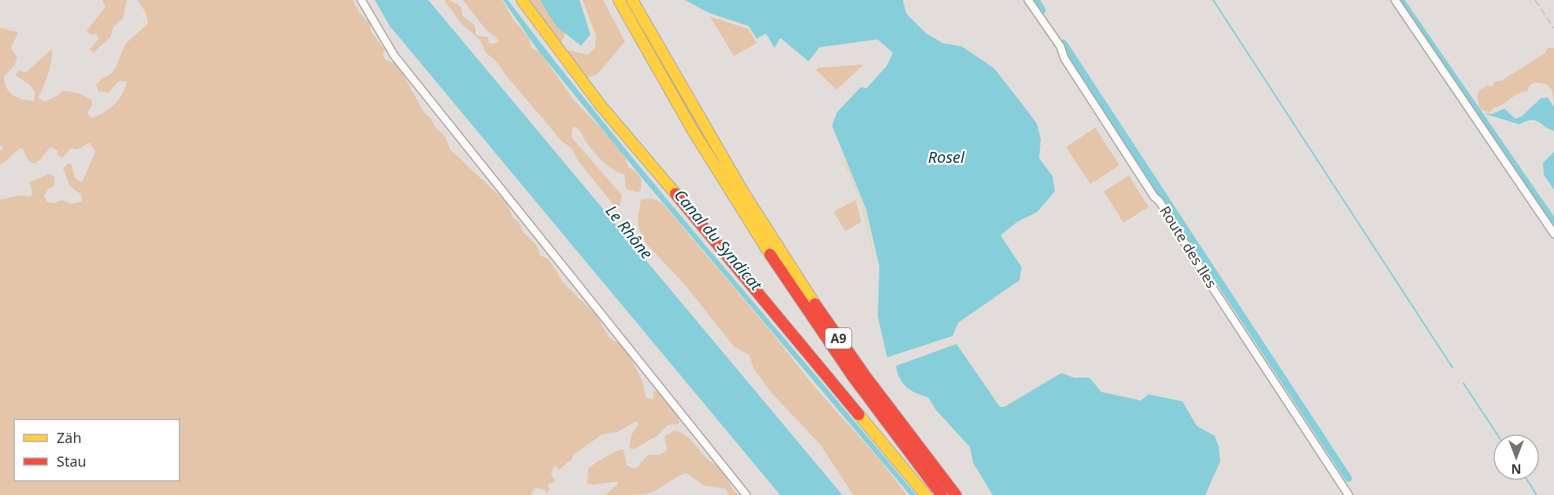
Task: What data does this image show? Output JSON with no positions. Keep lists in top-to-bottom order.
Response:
{
  "streets": {
    "main road": ["A9"],
    "street": ["Route des Iles"]
  },
  "water": ["Rosel", "Le Rhône", "Canal du Syndicat"],
  "legend": ["Zäh", "Stau"],
  "north": "bottom"
}
